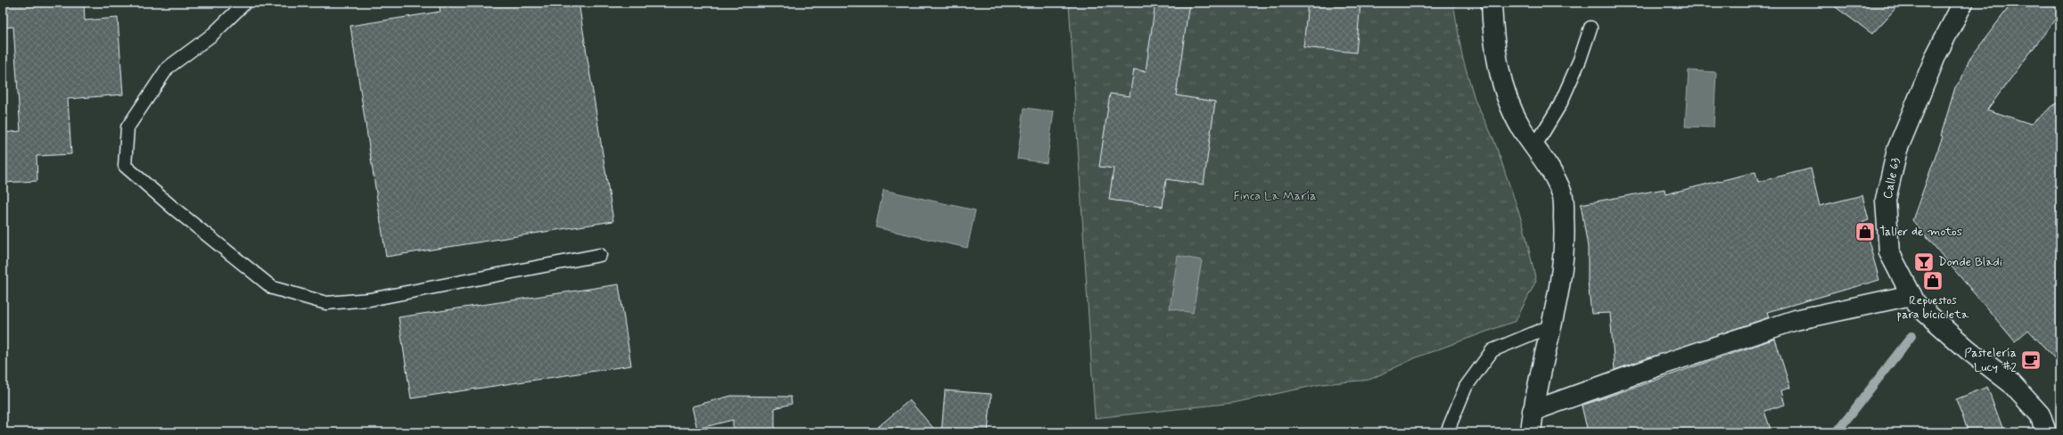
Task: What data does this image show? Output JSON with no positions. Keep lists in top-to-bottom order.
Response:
{
  "streets": {
    "main road": ["Calle 63"]
  },
  "parks": ["Finca La María"],
  "places": {
    "shop": ["Taller de motos", "Repuestos para bicicleta"],
    "bar": ["Donde Bladi"],
    "cafe": ["Pastelería Lucy #2"]
  }
}
